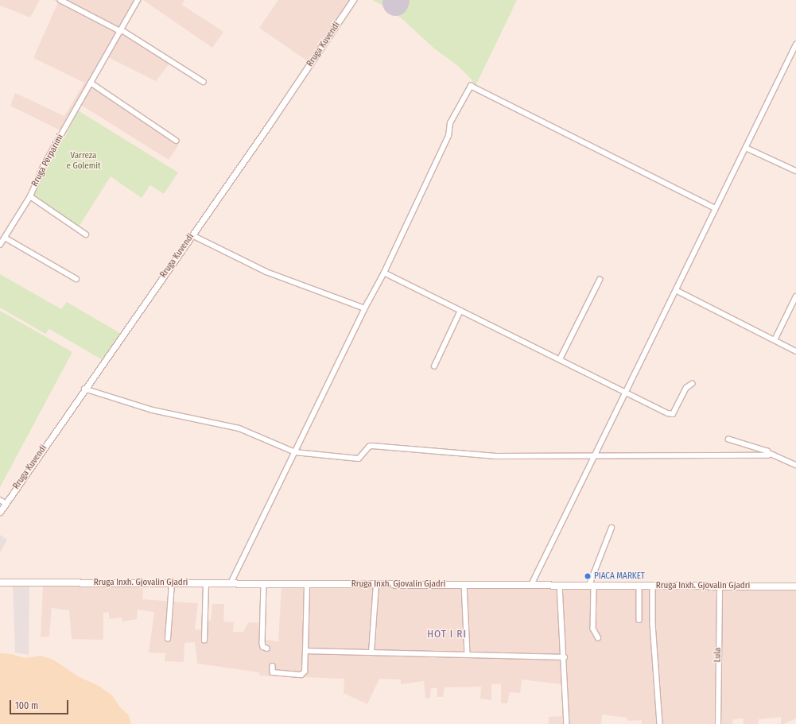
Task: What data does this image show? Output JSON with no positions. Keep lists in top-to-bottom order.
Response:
{
  "streets": {
    "main road": ["Rruga Inxh. Gjovalin Gjadri"],
    "street": ["Rruga Kuvendi", "Rruga Përparimi", "Lula"]
  },
  "crossings": [
    ["Rruga Inxh. Gjovalin Gjadri", "Lula"]
  ],
  "districts": ["HOT I RI"],
  "parks": ["Varreza e Golemit"],
  "places": ["PIACA MARKET"],
  "scale_bar": "100 m"
}
